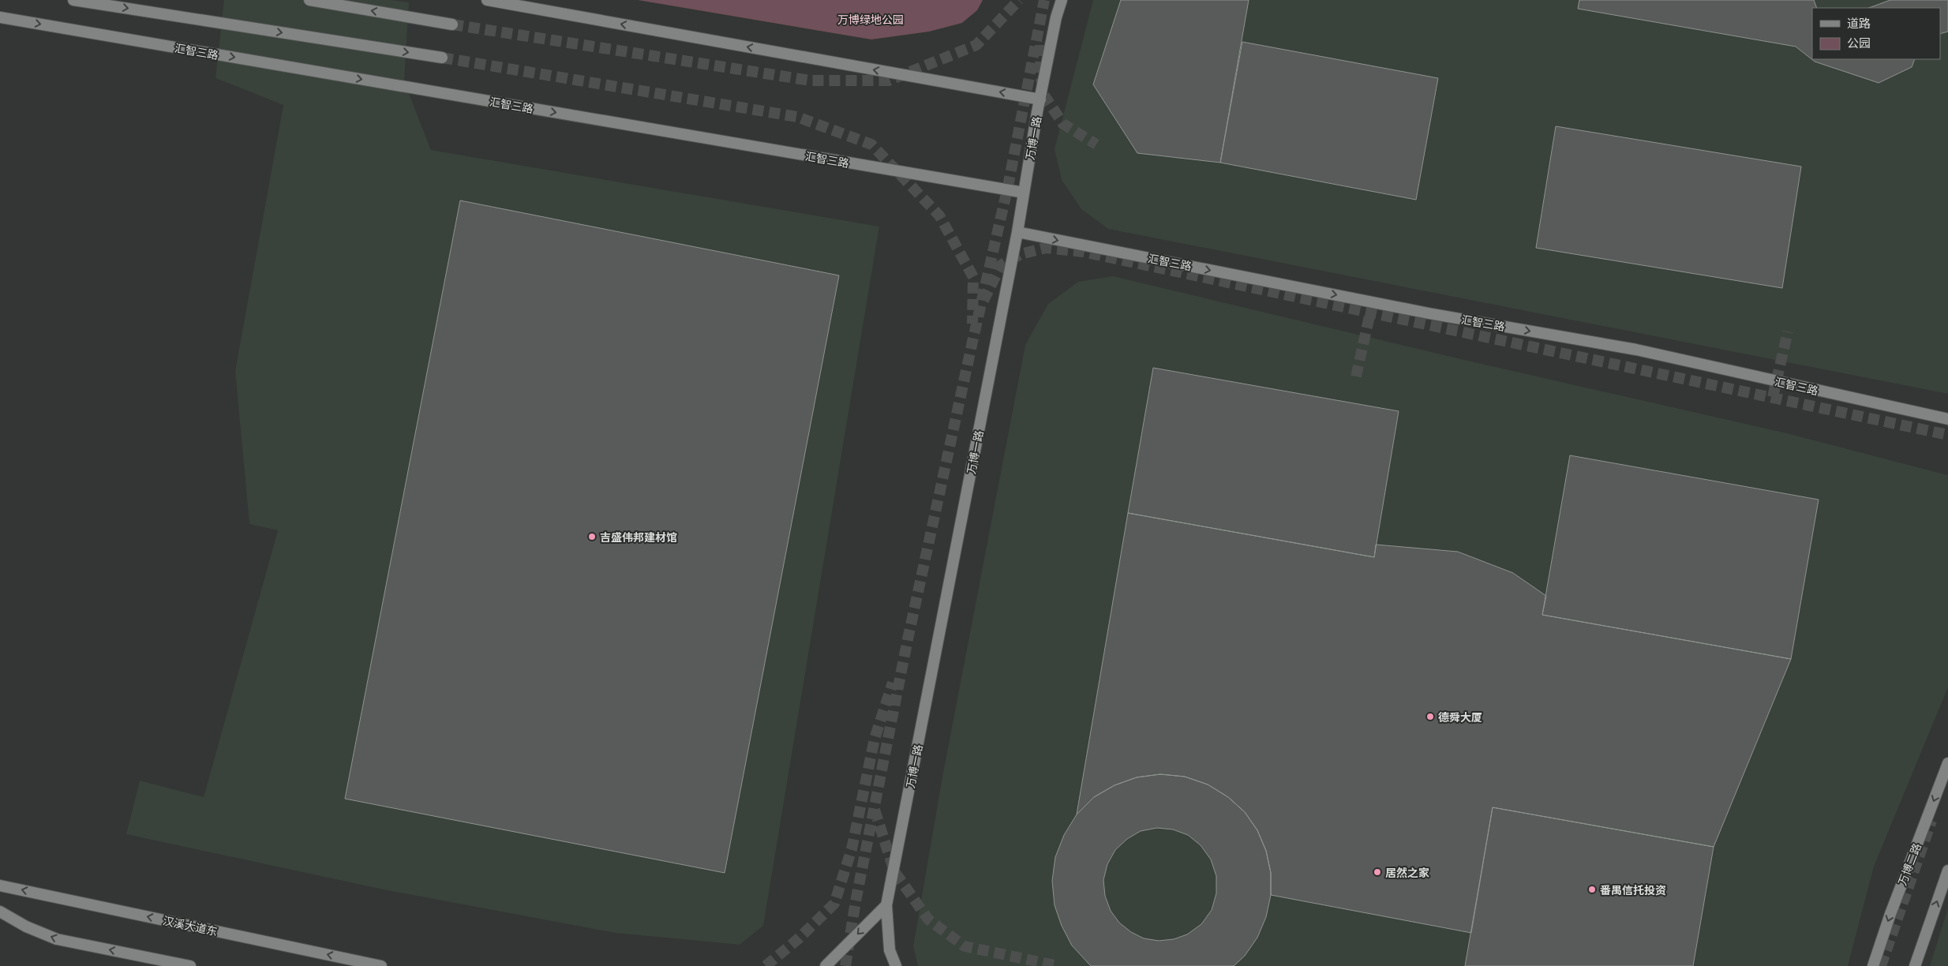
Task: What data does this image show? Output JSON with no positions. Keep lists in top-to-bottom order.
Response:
{
  "streets": {
    "street": [
      "汇智三路",
      "万博一路",
      "万博二路",
      "汉溪大道东"
    ]
  },
  "crossings": [
    ["汇智三路", "万博一路"]
  ],
  "parks": ["万博绿地公园"],
  "places": [
    "吉盛伟邦建材馆",
    "德舜大厦",
    "居然之家",
    "番禺信托投资"
  ],
  "legend": ["道路", "公园"]
}
